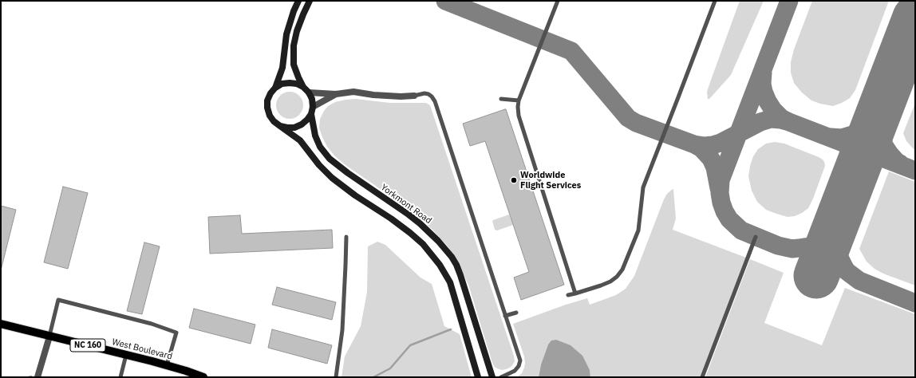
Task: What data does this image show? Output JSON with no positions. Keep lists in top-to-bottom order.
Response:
{
  "streets": {
    "main road": ["NC 160", "West Boulevard"],
    "street": ["Yorkmont Road"]
  },
  "places": ["Worldwide Flight Services"]
}
